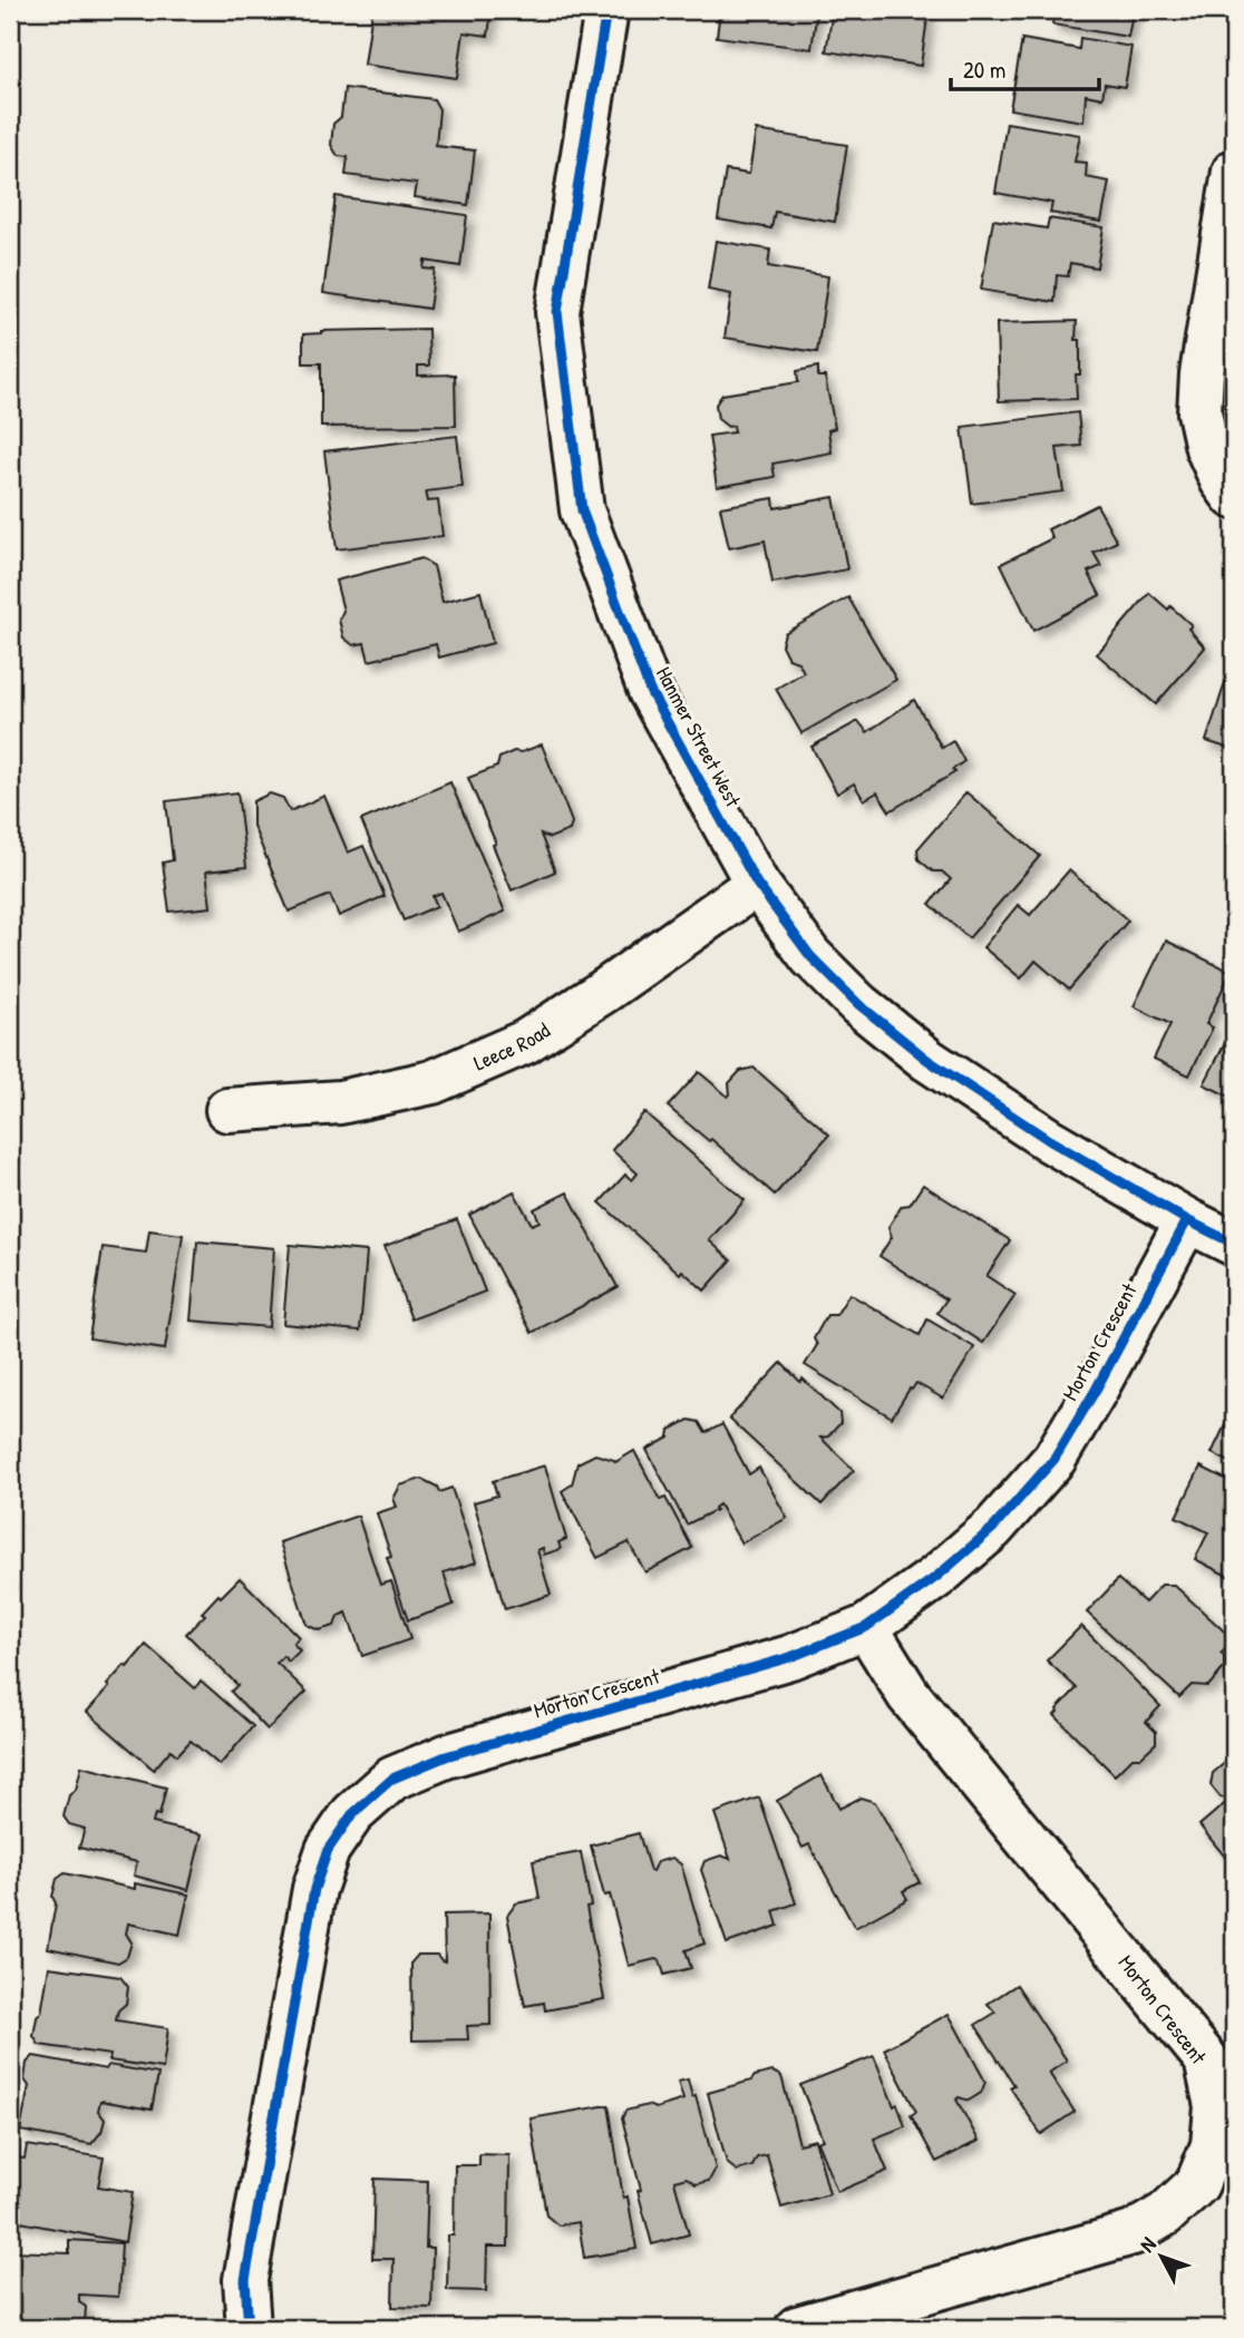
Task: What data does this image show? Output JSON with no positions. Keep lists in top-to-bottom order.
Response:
{
  "streets": {
    "street": ["Hanmer Street West", "Leece Road", "Morton Crescent"]
  },
  "crossings": [
    ["Hanmer Street West", "Leece Road"],
    ["Hanmer Street West", "Morton Crescent"]
  ],
  "scale_bar": "20 m",
  "north": "top left"
}
